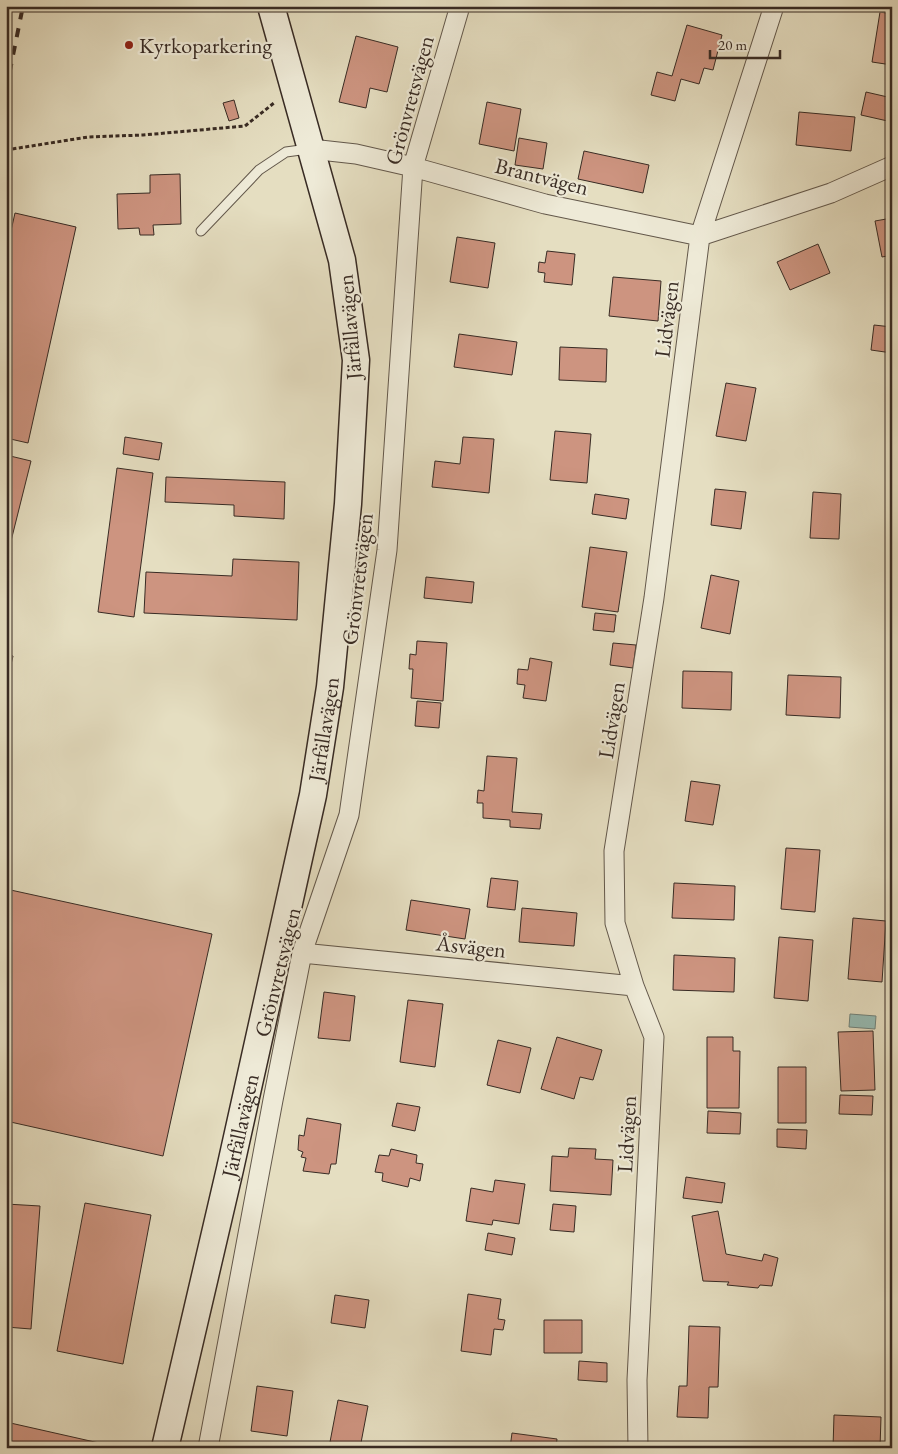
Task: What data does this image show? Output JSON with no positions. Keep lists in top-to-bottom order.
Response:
{
  "streets": {
    "street": [
      "Grönvretsvägen",
      "Brantvägen",
      "Lidvägen",
      "Järfällavägen",
      "Åsvägen"
    ]
  },
  "crossings": [
    ["Grönvretsvägen", "Brantvägen"],
    ["Grönvretsvägen", "Åsvägen"],
    ["Brantvägen", "Lidvägen"],
    ["Brantvägen", "Järfällavägen"],
    ["Lidvägen", "Åsvägen"]
  ],
  "places": ["Kyrkoparkering"],
  "scale_bar": "20 m"
}
